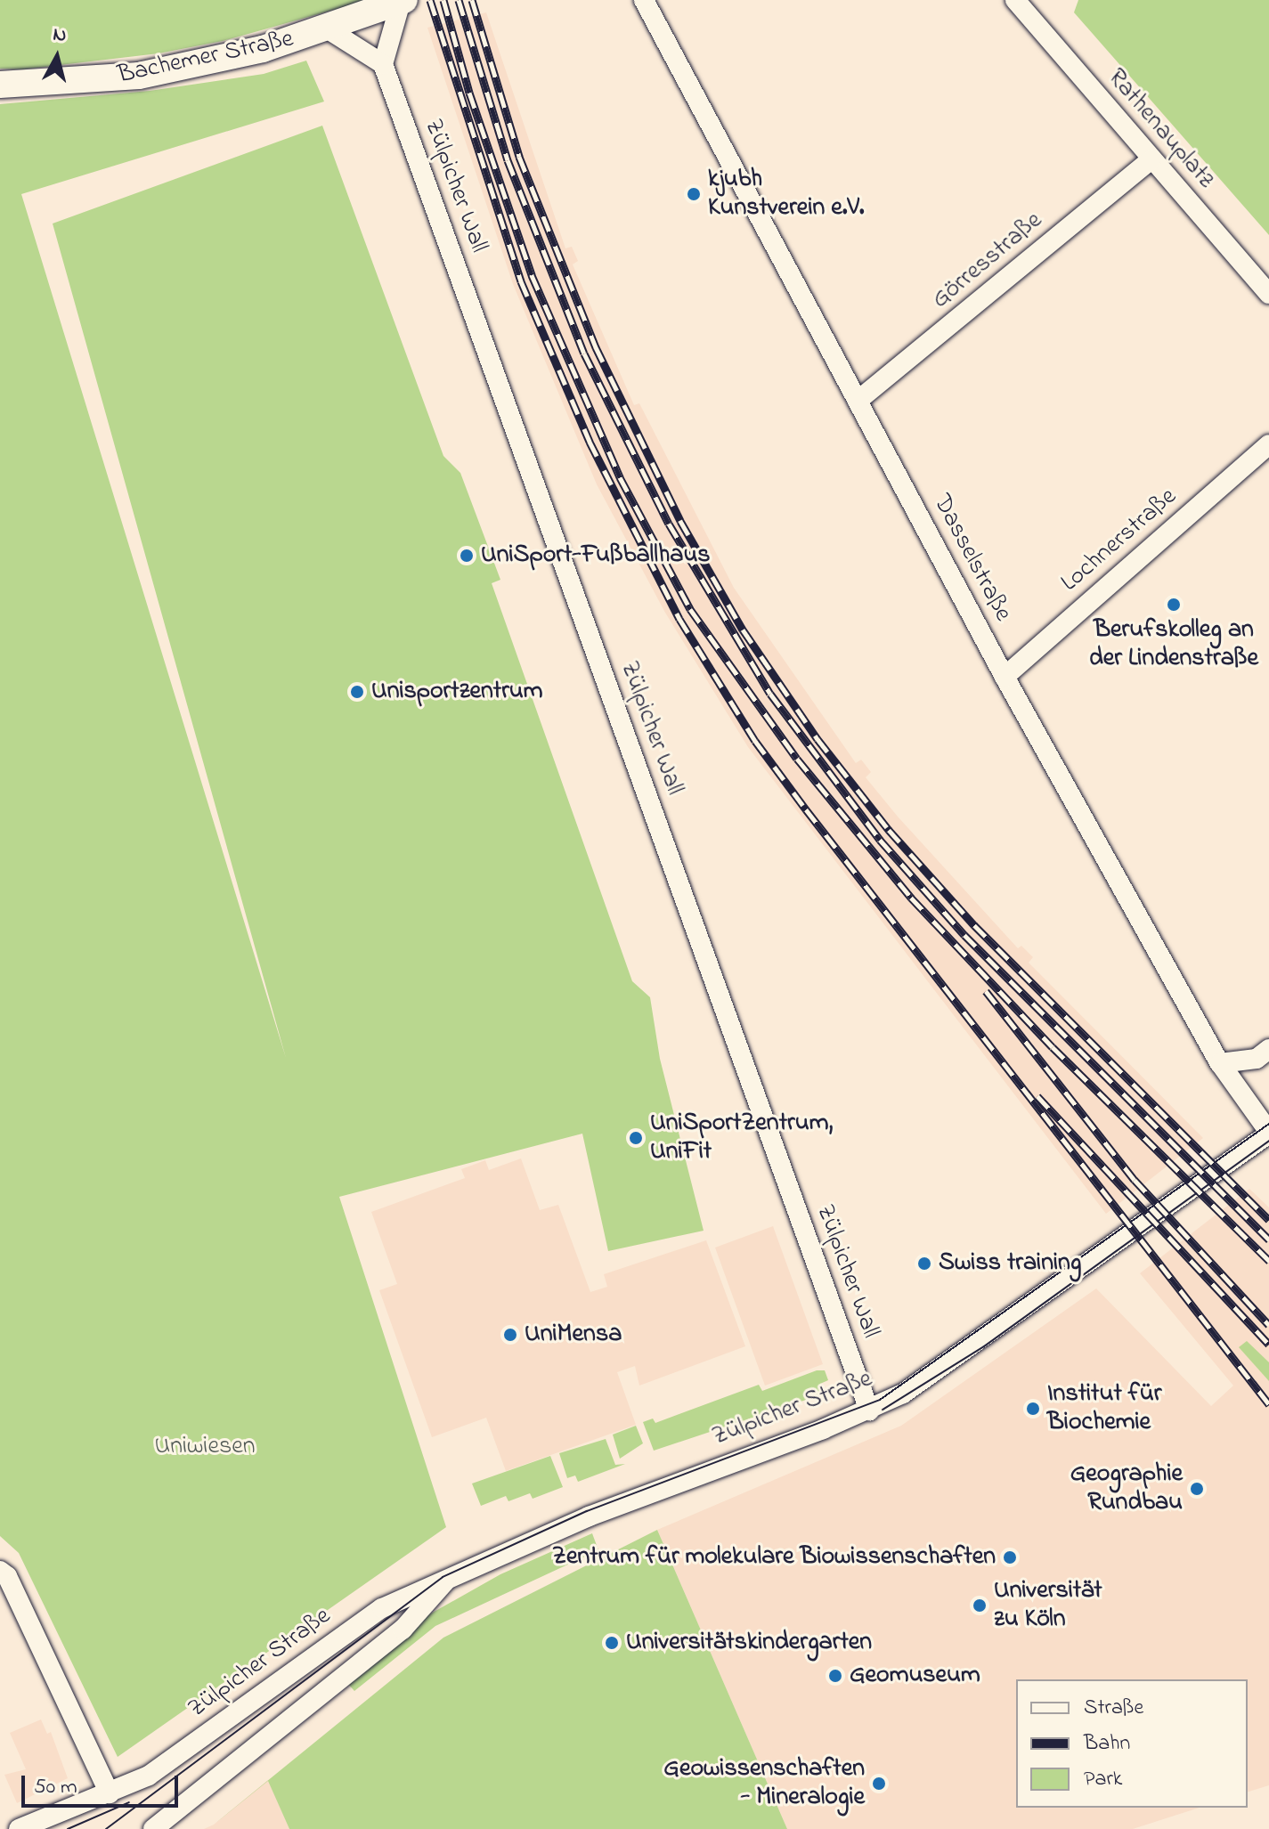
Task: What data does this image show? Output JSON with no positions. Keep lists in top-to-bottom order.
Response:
{
  "streets": {
    "main road": ["Bachemer Straße"],
    "street": [
      "Rathenauplatz",
      "Zülpicher Wall",
      "Görresstraße",
      "Lochnerstraße",
      "Dasselstraße",
      "Zülpicher Straße"
    ]
  },
  "crossings": [
    ["Rathenauplatz", "Görresstraße"],
    ["Zülpicher Wall", "Zülpicher Straße"],
    ["Görresstraße", "Dasselstraße"],
    ["Lochnerstraße", "Dasselstraße"],
    ["Dasselstraße", "Zülpicher Straße"]
  ],
  "parks": ["Uniwiesen"],
  "places": [
    "kjubh Kunstverein e.V.",
    "UniSport-Fußballhaus",
    "Berufskolleg an der Lindenstraße",
    "Unisportzentrum",
    "UniSportZentrum, UniFit",
    "Swiss training",
    "UniMensa",
    "Institut für Biochemie",
    "Geographie Rundbau",
    "Zentrum für molekulare Biowissenschaften",
    "Universität zu Köln",
    "Universitätskindergarten",
    "Geomuseum",
    "Geowissenschaften - Mineralogie"
  ],
  "legend": ["Straße", "Bahn", "Park"],
  "scale_bar": "50 m",
  "north": "top"
}
